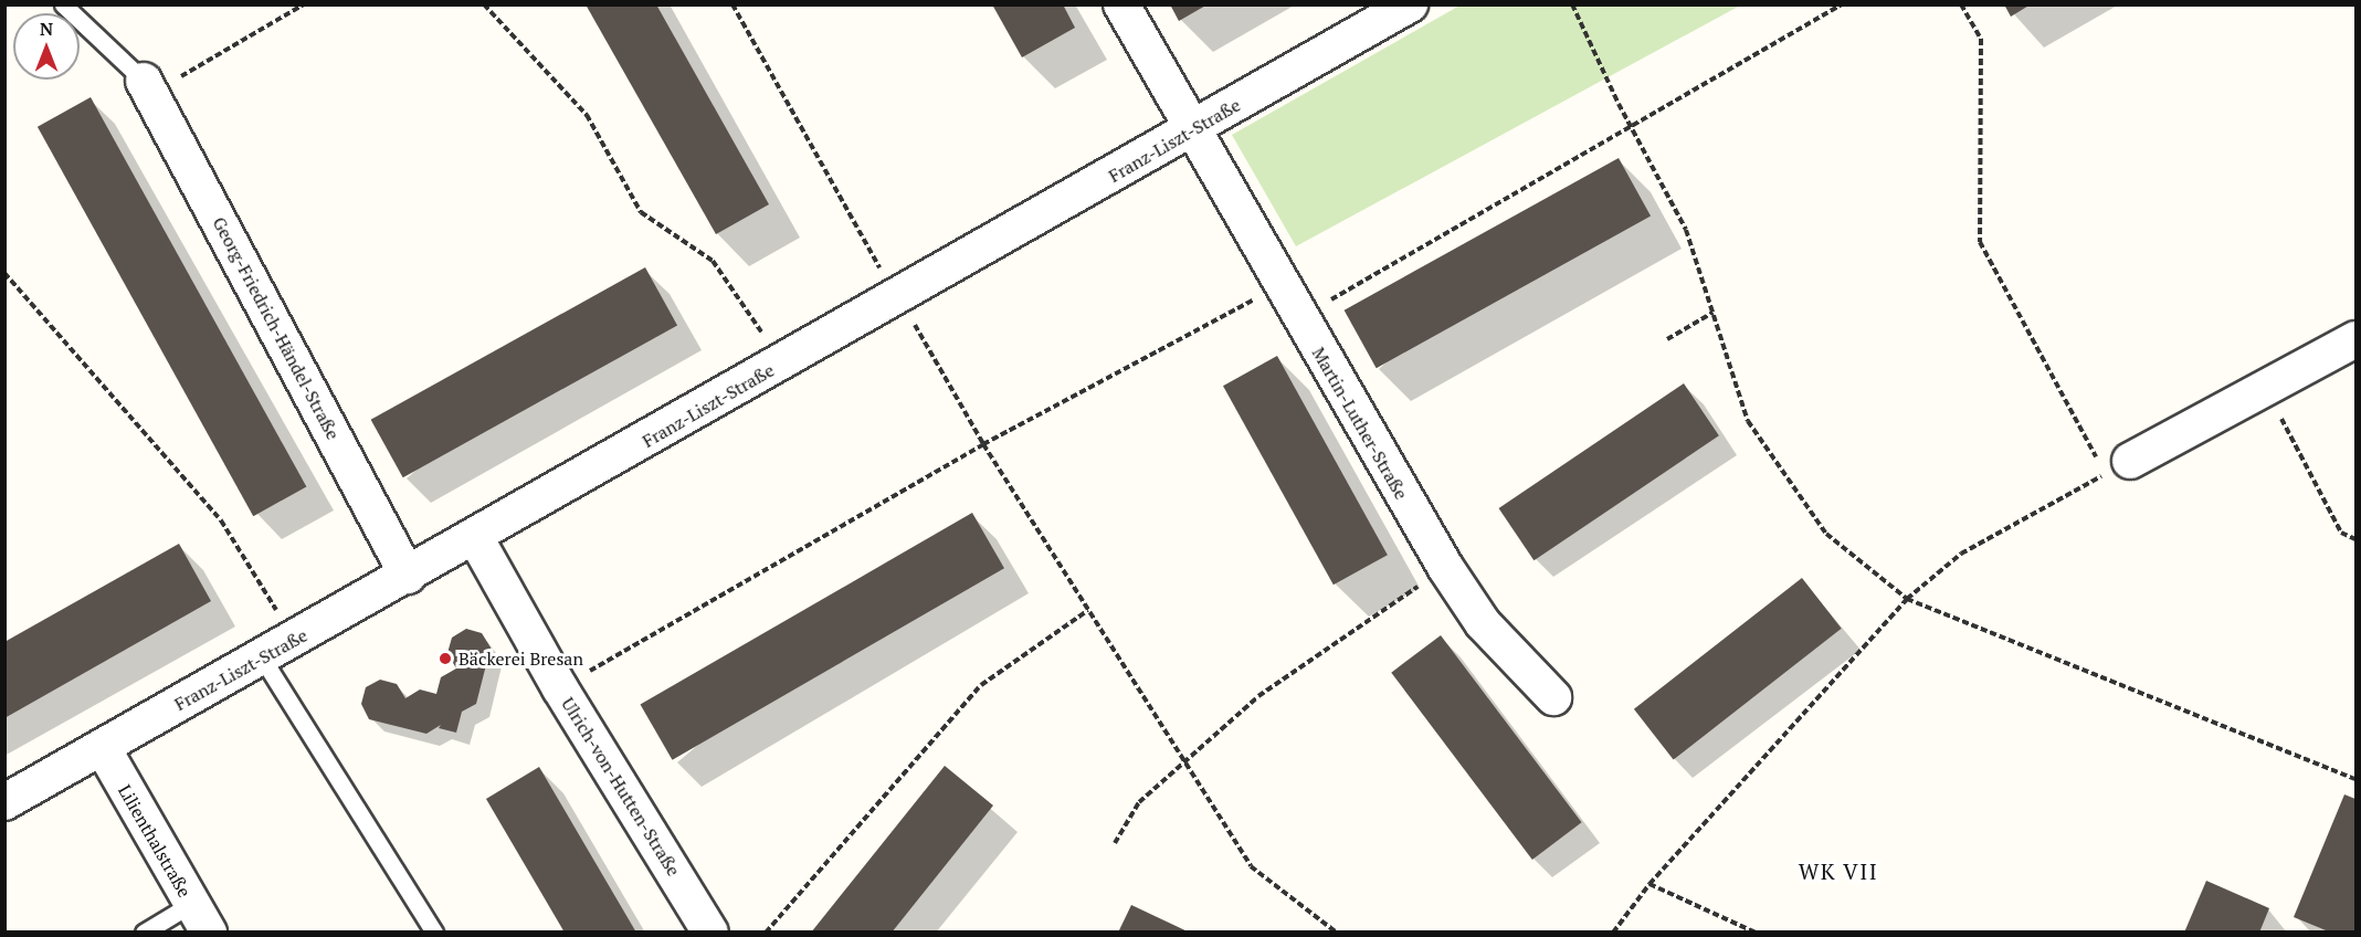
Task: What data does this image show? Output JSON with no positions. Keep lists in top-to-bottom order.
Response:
{
  "streets": {
    "street": [
      "Franz-Liszt-Straße",
      "Georg-Friedrich-Händel-Straße",
      "Martin-Luther-Straße",
      "Ulrich-von-Hutten-Straße",
      "Lilienthalstraße"
    ]
  },
  "crossings": [
    ["Franz-Liszt-Straße", "Georg-Friedrich-Händel-Straße"],
    ["Franz-Liszt-Straße", "Martin-Luther-Straße"],
    ["Franz-Liszt-Straße", "Ulrich-von-Hutten-Straße"],
    ["Franz-Liszt-Straße", "Lilienthalstraße"]
  ],
  "districts": ["WK VII"],
  "places": ["Bäckerei Bresan"],
  "north": "top"
}
